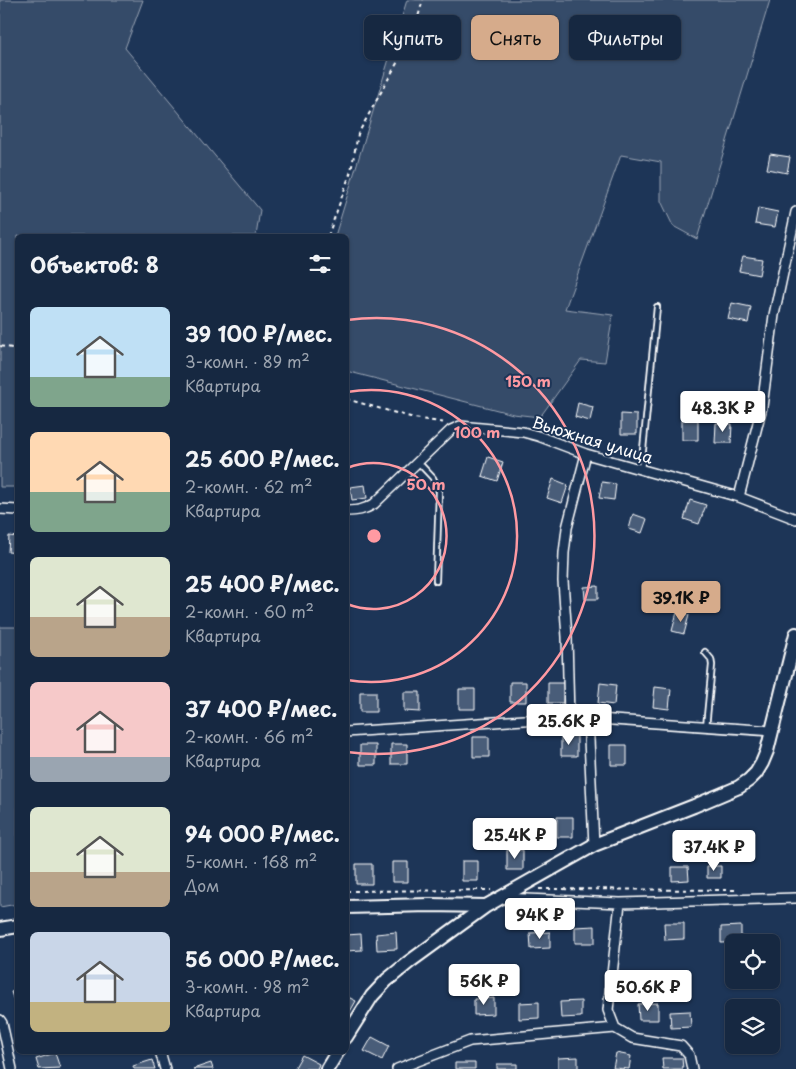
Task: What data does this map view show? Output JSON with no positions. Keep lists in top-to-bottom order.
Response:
{
  "streets": {
    "street": ["Вьюжная улица"]
  },
  "page": {
    "chip": ["Купить", "Снять", "Фильтры"],
    "heading": "Объектов: 8",
    "list": [
      {
        "name": "39 100 ₽/мес.",
        "note": "3-комн. · 89 m² · Квартира"
      },
      {
        "name": "25 600 ₽/мес.",
        "note": "2-комн. · 62 m² · Квартира"
      },
      {
        "name": "25 400 ₽/мес.",
        "note": "2-комн. · 60 m² · Квартира"
      },
      {
        "name": "37 400 ₽/мес.",
        "note": "2-комн. · 66 m² · Квартира"
      },
      {
        "name": "94 000 ₽/мес.",
        "note": "5-комн. · 168 m² · Дом"
      },
      {
        "name": "56 000 ₽/мес.",
        "note": "3-комн. · 98 m² · Квартира"
      }
    ],
    "price": [
      "48.3K ₽",
      "39.1K ₽",
      "25.6K ₽",
      "25.4K ₽",
      "37.4K ₽",
      "94K ₽",
      "56K ₽",
      "50.6K ₽"
    ]
  },
  "rings": ["150 m", "100 m", "50 m"]
}
